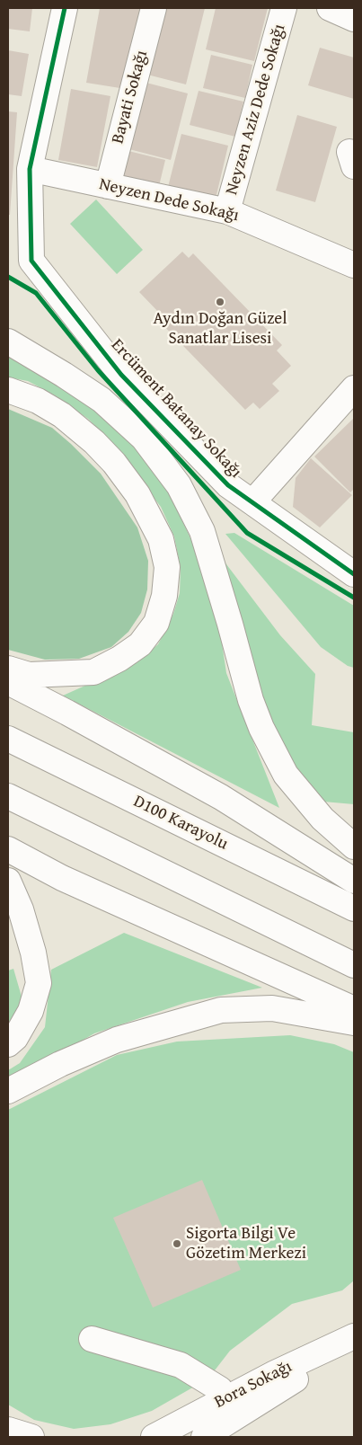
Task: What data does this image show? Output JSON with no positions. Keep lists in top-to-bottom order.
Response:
{
  "streets": {
    "main road": [
      "Bayati Sokağı",
      "Neyzen Aziz Dede Sokağı",
      "Neyzen Dede Sokağı",
      "Ercüment Batanay Sokağı",
      "D100 Karayolu",
      "Bora Sokağı"
    ]
  },
  "crossings": [
    ["Bayati Sokağı", "Neyzen Dede Sokağı"],
    ["Neyzen Aziz Dede Sokağı", "Neyzen Dede Sokağı"],
    ["Neyzen Dede Sokağı", "Ercüment Batanay Sokağı"]
  ],
  "places": ["Aydın Doğan Güzel Sanatlar Lisesi", "Sigorta Bilgi Ve Gözetim Merkezi"]
}
